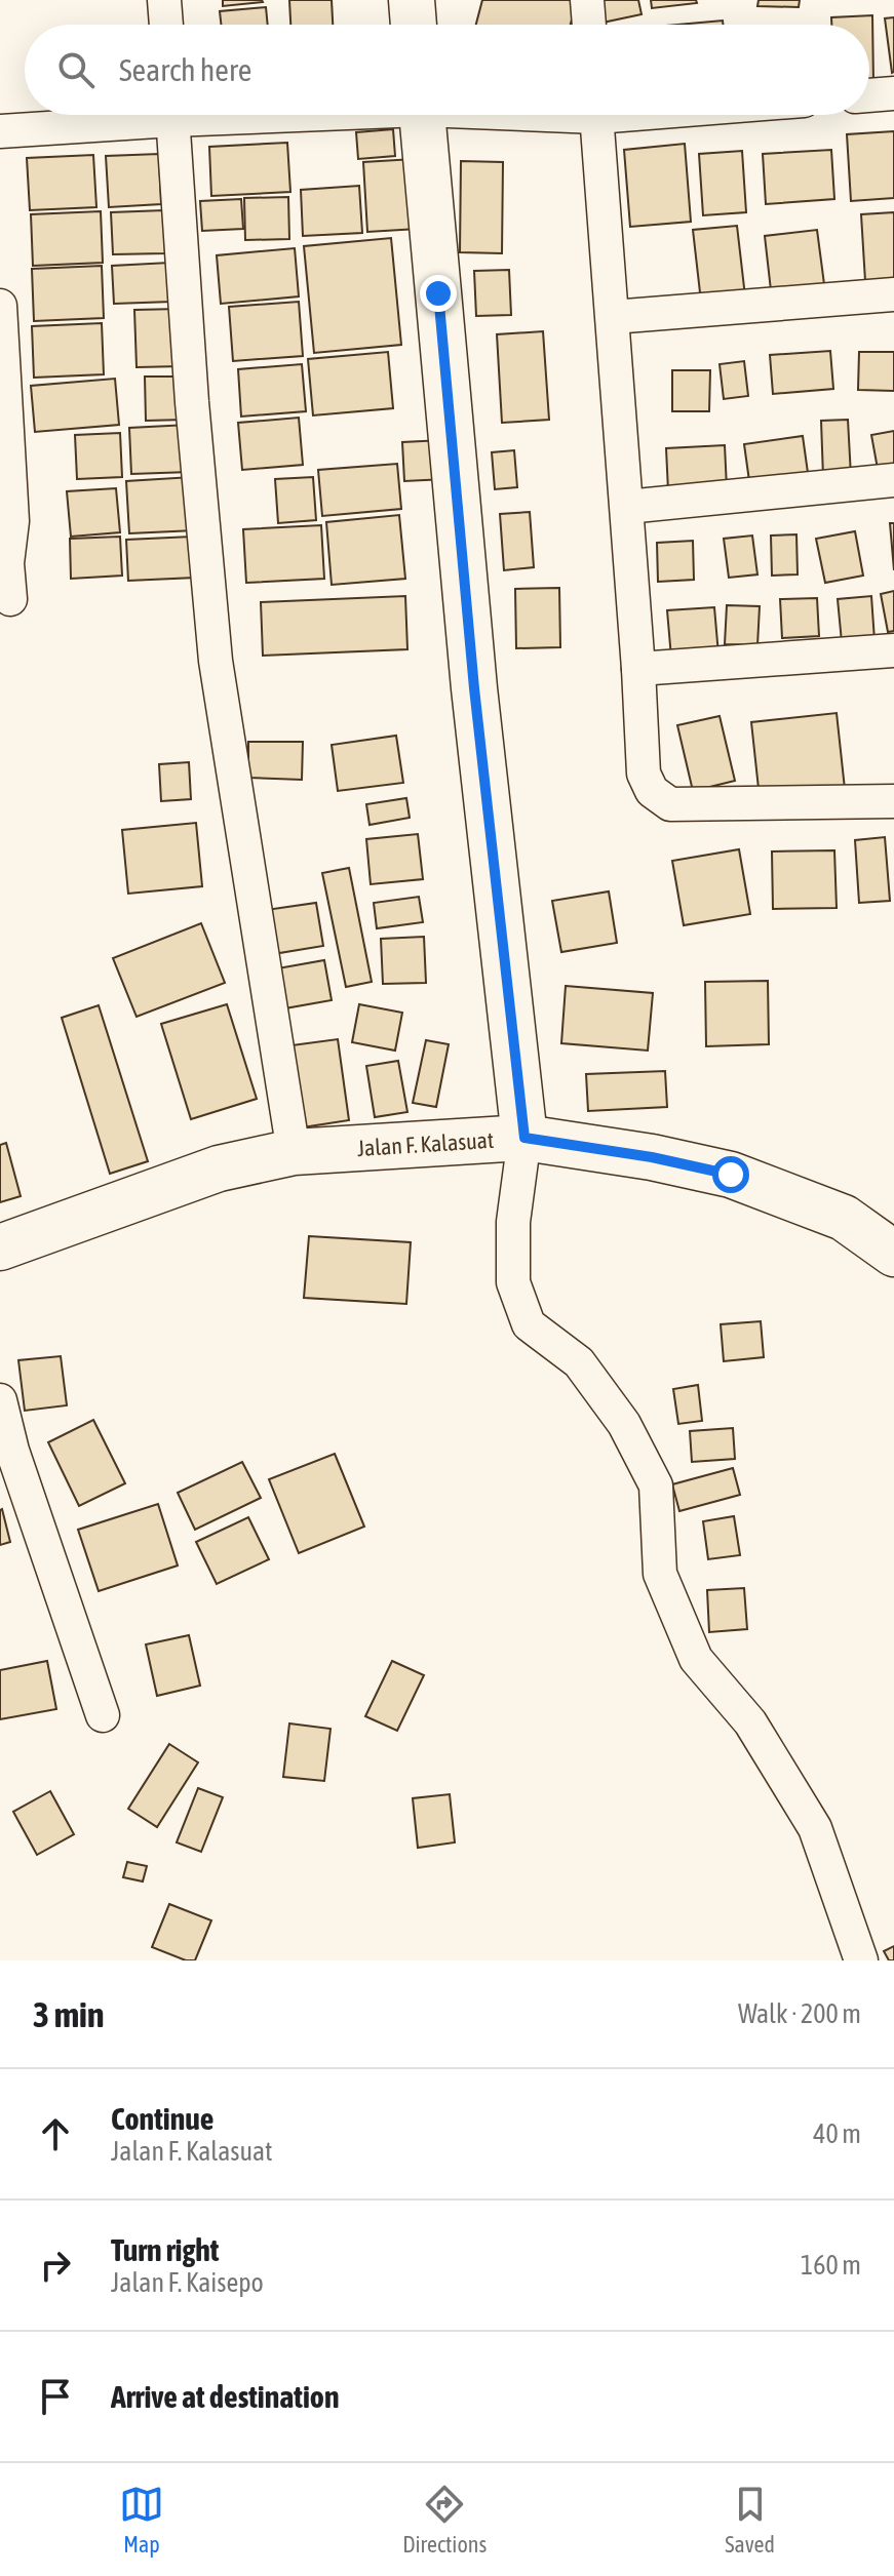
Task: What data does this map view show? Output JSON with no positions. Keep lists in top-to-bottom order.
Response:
{
  "streets": {
    "street": ["Jalan F. Kalasuat"]
  },
  "page": {
    "search": "Search here",
    "heading": ["3 min", "Walk · 200 m"],
    "list": [
      ["Continue", "Jalan F. Kalasuat", "40 m"],
      ["Turn right", "Jalan F. Kaisepo", "160 m"],
      "Arrive at destination"
    ],
    "nav": ["Map", "Directions", "Saved"]
  }
}
